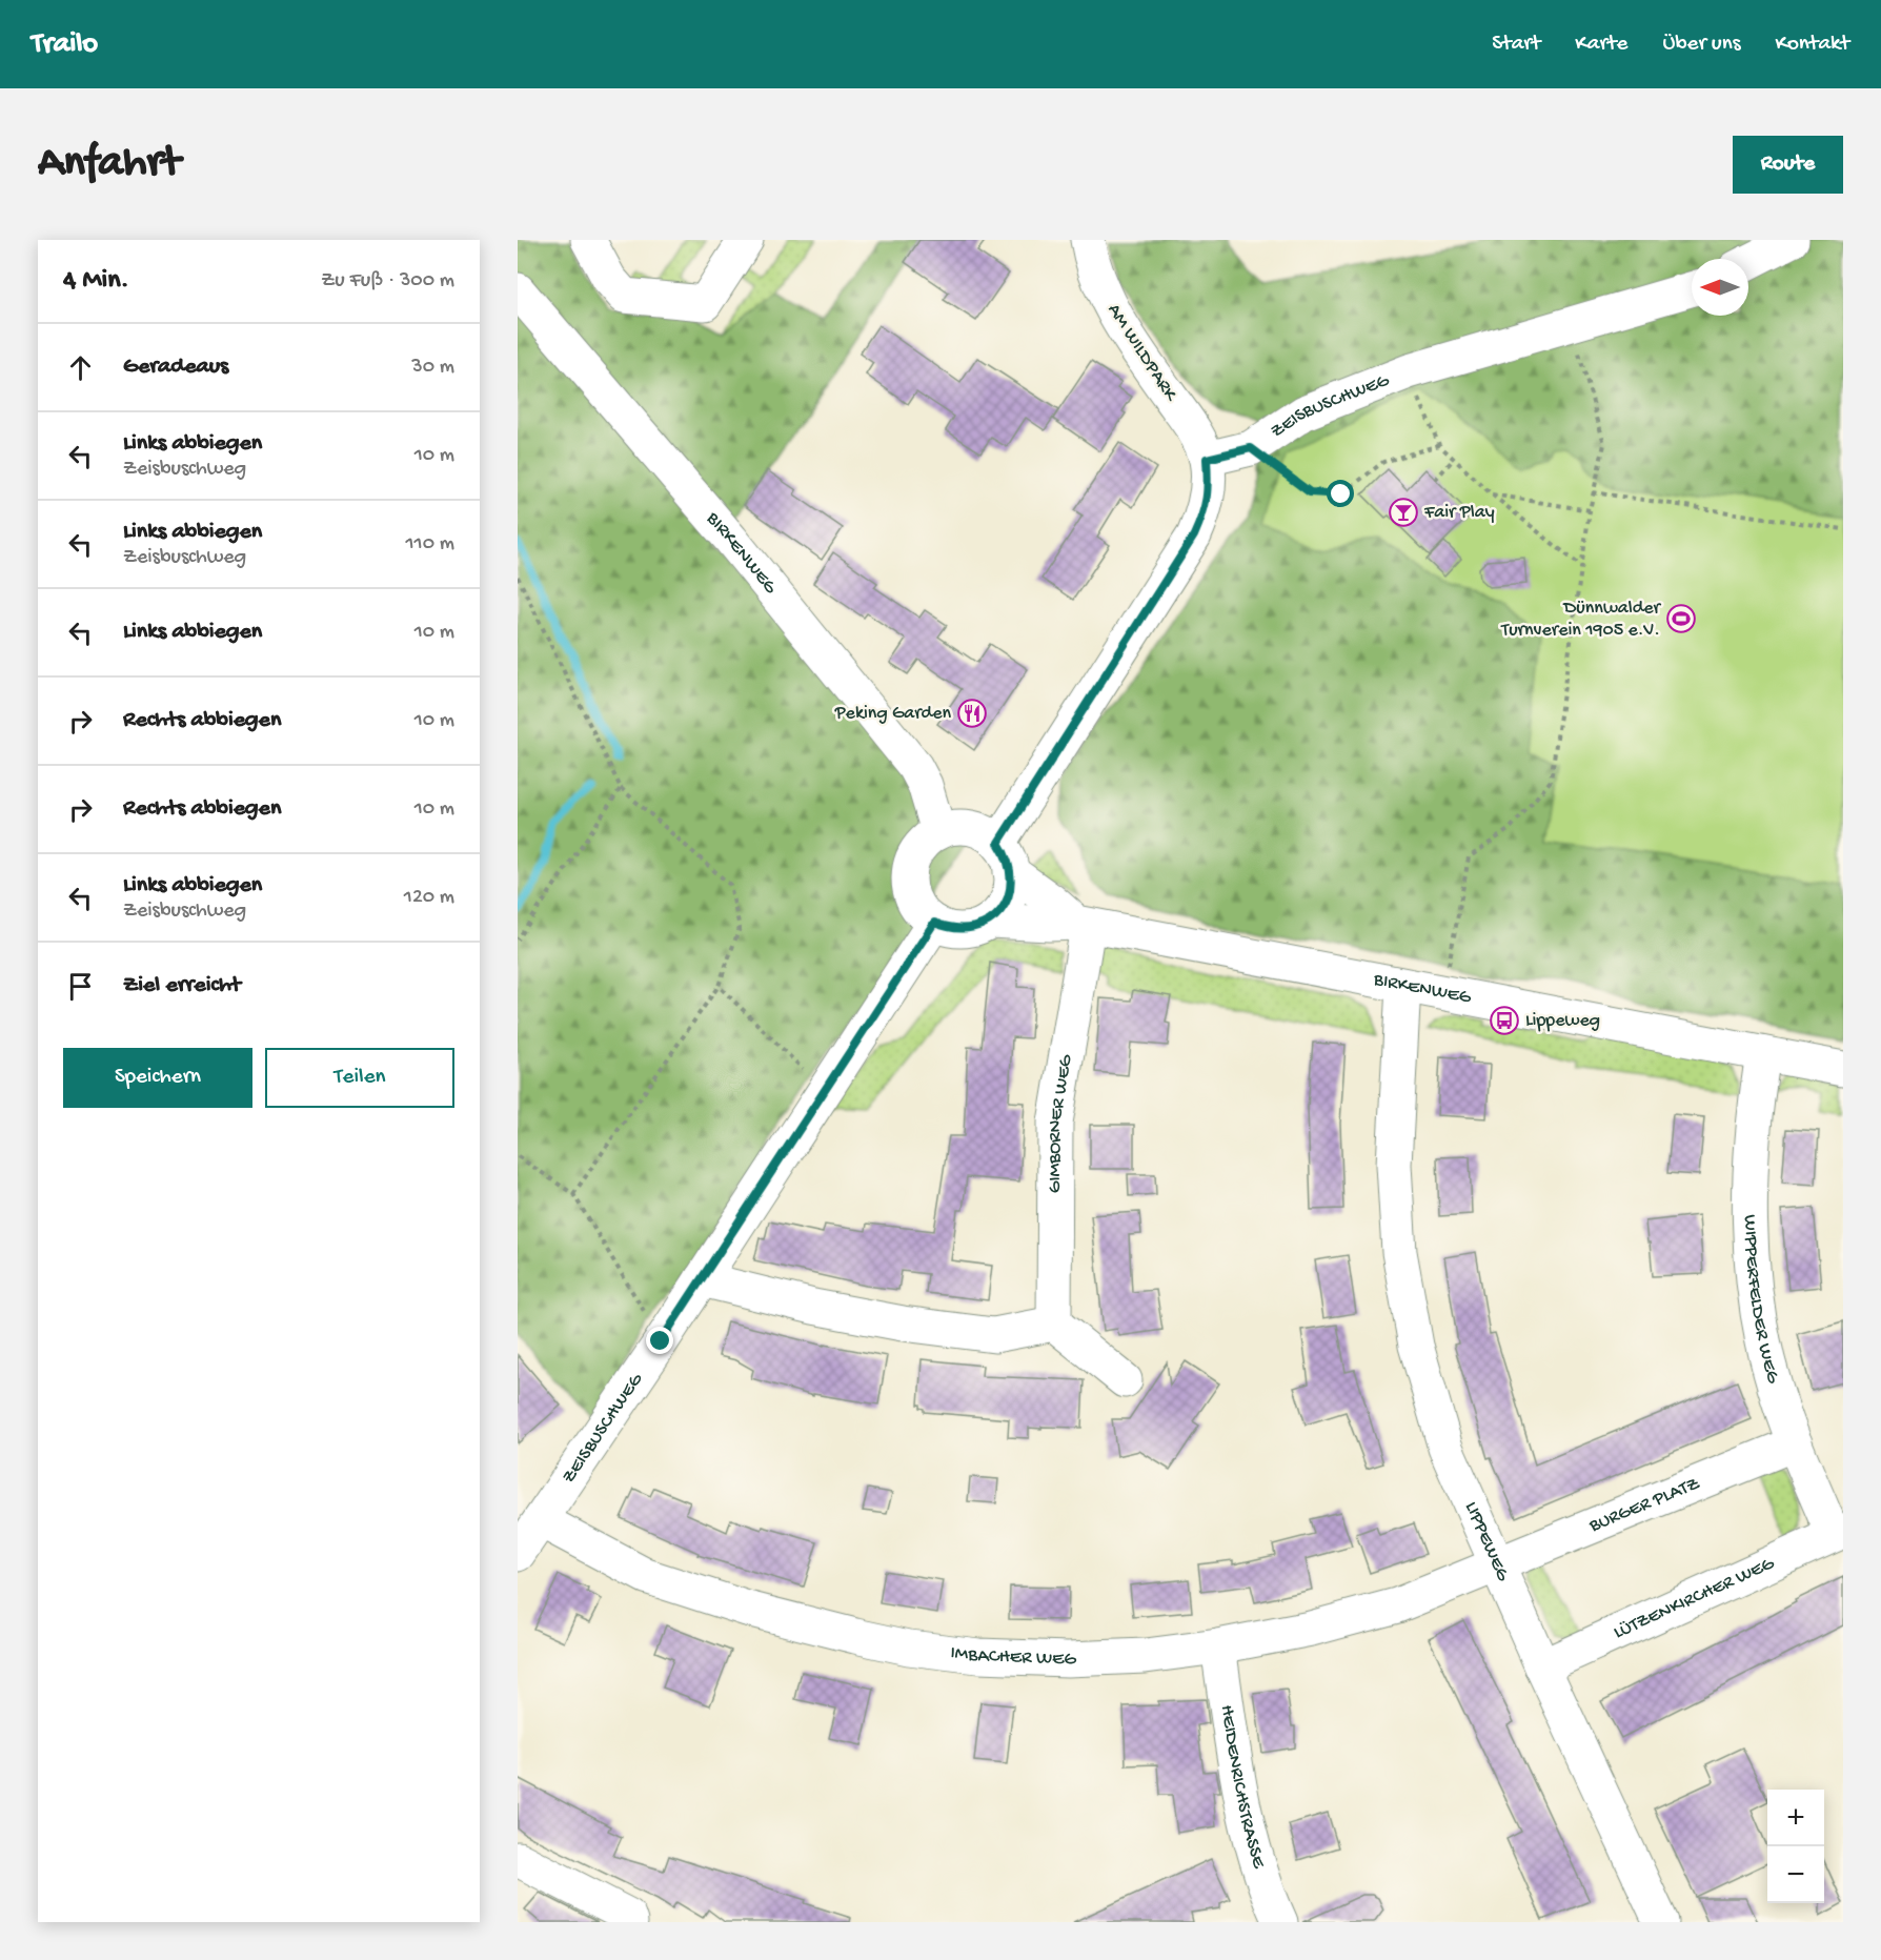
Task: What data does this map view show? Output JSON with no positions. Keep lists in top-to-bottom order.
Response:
{
  "streets": {
    "street": [
      "AM WILDPARK",
      "ZEISBUSCHWEG",
      "BIRKENWEG",
      "GIMBORNER WEG",
      "WIPPERFELDER WEG",
      "BURGER PLATZ",
      "LIPPEWEG",
      "LÜTZENKIRCHER WEG",
      "IMBACHER WEG",
      "HEIDENRICHSTRASSE"
    ]
  },
  "crossings": [
    ["AM WILDPARK", "ZEISBUSCHWEG"],
    ["ZEISBUSCHWEG", "BIRKENWEG"],
    ["ZEISBUSCHWEG", "IMBACHER WEG"],
    ["BIRKENWEG", "GIMBORNER WEG"],
    ["BIRKENWEG", "WIPPERFELDER WEG"],
    ["BIRKENWEG", "LIPPEWEG"],
    ["WIPPERFELDER WEG", "BURGER PLATZ"],
    ["WIPPERFELDER WEG", "LÜTZENKIRCHER WEG"],
    ["BURGER PLATZ", "LIPPEWEG"],
    ["BURGER PLATZ", "IMBACHER WEG"],
    ["LIPPEWEG", "LÜTZENKIRCHER WEG"],
    ["LIPPEWEG", "IMBACHER WEG"],
    ["IMBACHER WEG", "HEIDENRICHSTRASSE"]
  ],
  "places": {
    "bar": ["Fair Play"],
    "sports": ["Dünnwalder Turnverein 1905 e.V."],
    "restaurant": ["Peking Garden"],
    "bus stop": ["Lippeweg"]
  },
  "north": "left",
  "page": {
    "header": "Trailo",
    "nav": [
      "Start",
      "Karte",
      "Über uns",
      "Kontakt"
    ],
    "buttons": [
      "Route",
      ["Speichern", "Teilen"]
    ],
    "title": "Anfahrt",
    "heading": ["4 Min.", "Zu Fuß · 300 m"],
    "list": [
      ["Geradeaus", "30 m"],
      ["Links abbiegen", "Zeisbuschweg", "10 m"],
      ["Links abbiegen", "Zeisbuschweg", "110 m"],
      ["Links abbiegen", "10 m"],
      ["Rechts abbiegen", "10 m"],
      ["Rechts abbiegen", "10 m"],
      ["Links abbiegen", "Zeisbuschweg", "120 m"],
      "Ziel erreicht"
    ],
    "map_buttons": ["+", "−"]
  }
}
